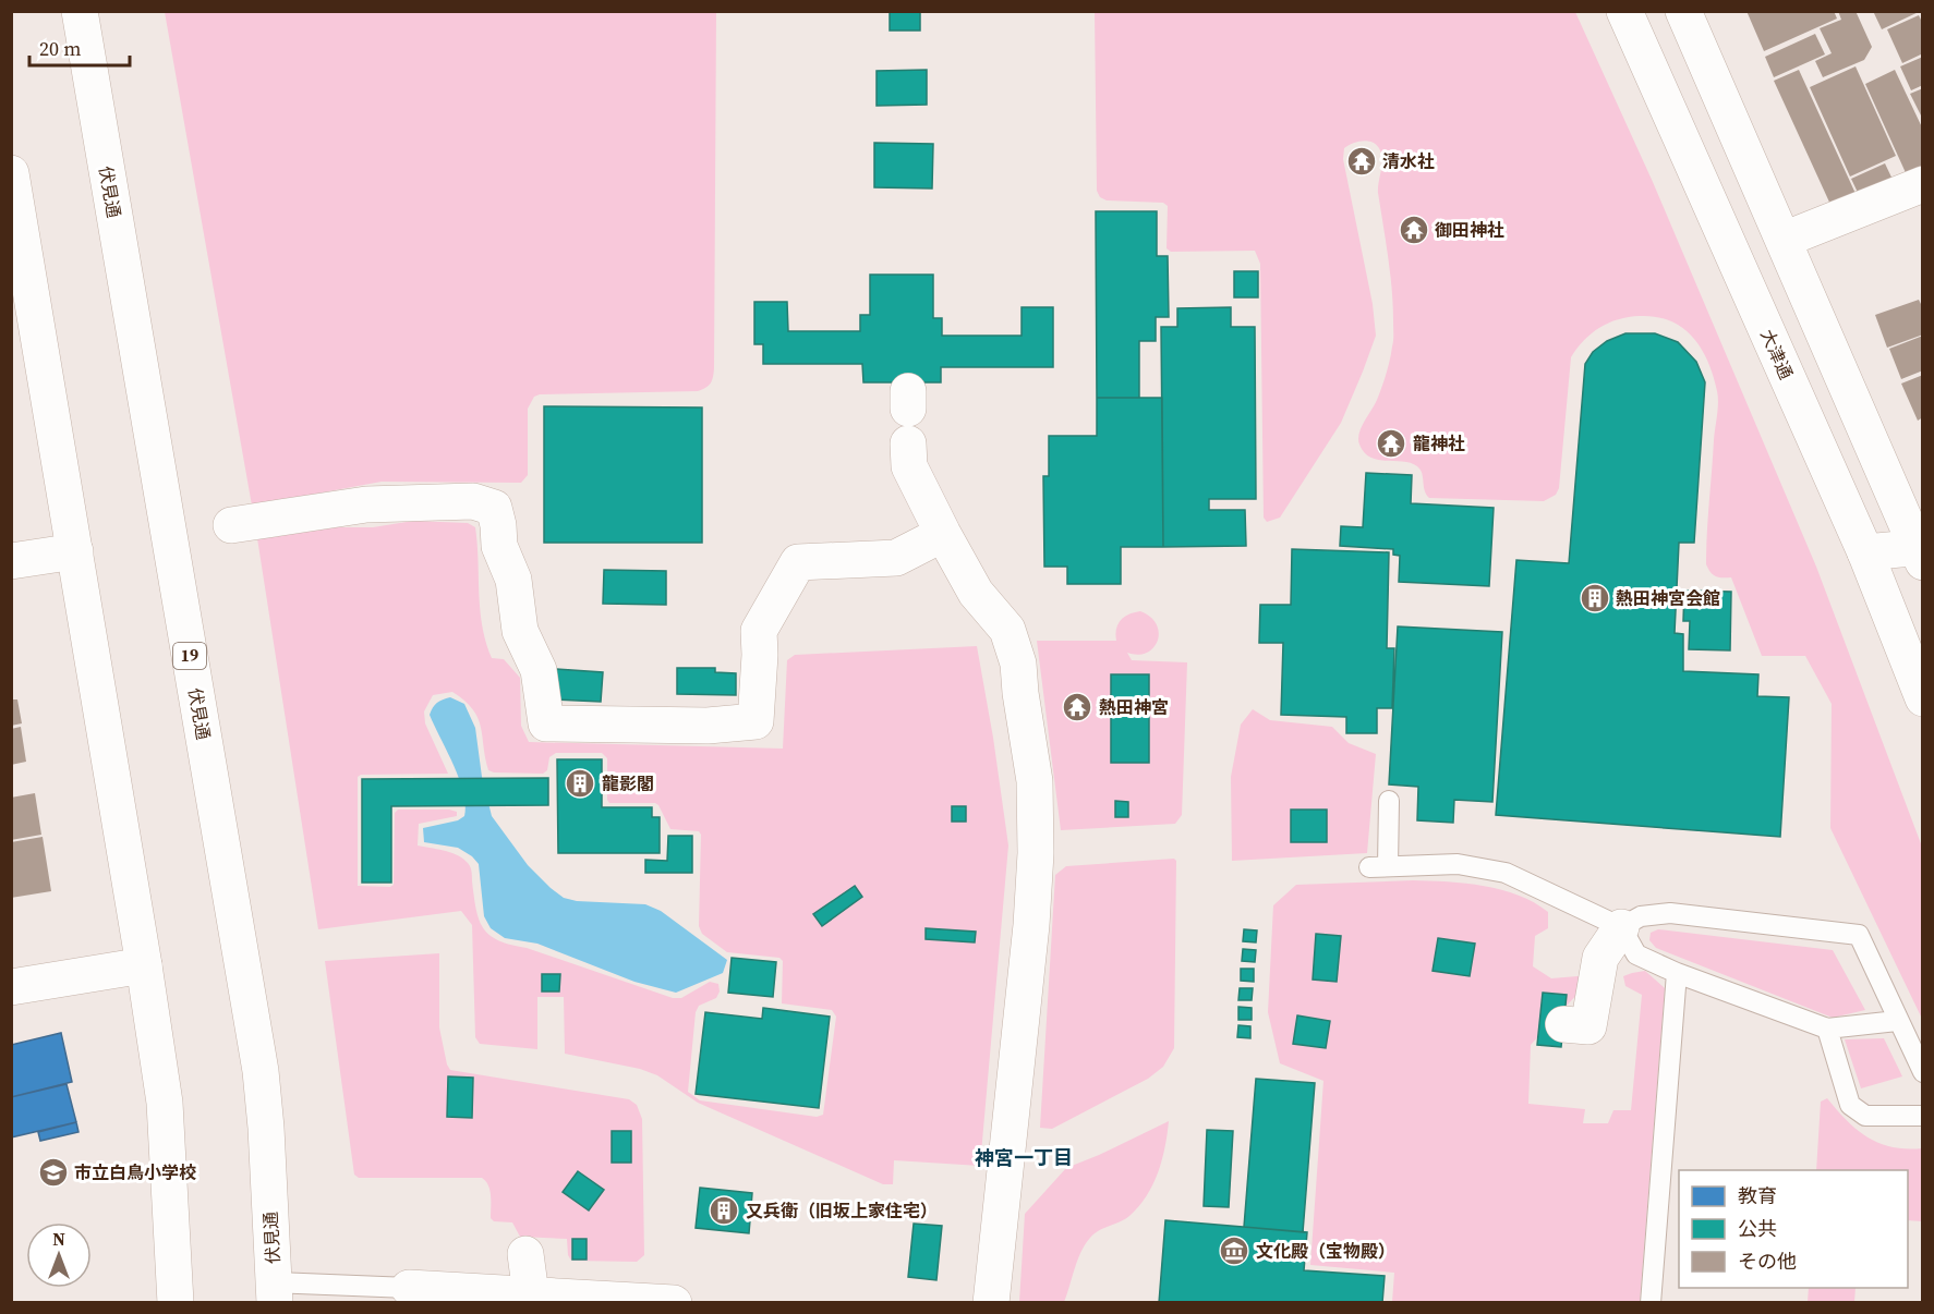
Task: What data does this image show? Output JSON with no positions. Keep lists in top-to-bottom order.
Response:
{
  "streets": {
    "main road": ["伏見通", "大津通", "19"]
  },
  "districts": ["神宮一丁目"],
  "places": {
    "temple": [
      "清水社",
      "御田神社",
      "龍神社",
      "熱田神宮"
    ],
    "building": ["熱田神宮会館", "龍影閣", "又兵衛（旧坂上家住宅）"],
    "school or university": ["市立白鳥小学校"],
    "museum": ["文化殿（宝物殿）"]
  },
  "legend": ["教育", "公共", "その他"],
  "scale_bar": "20 m",
  "north": "top"
}
